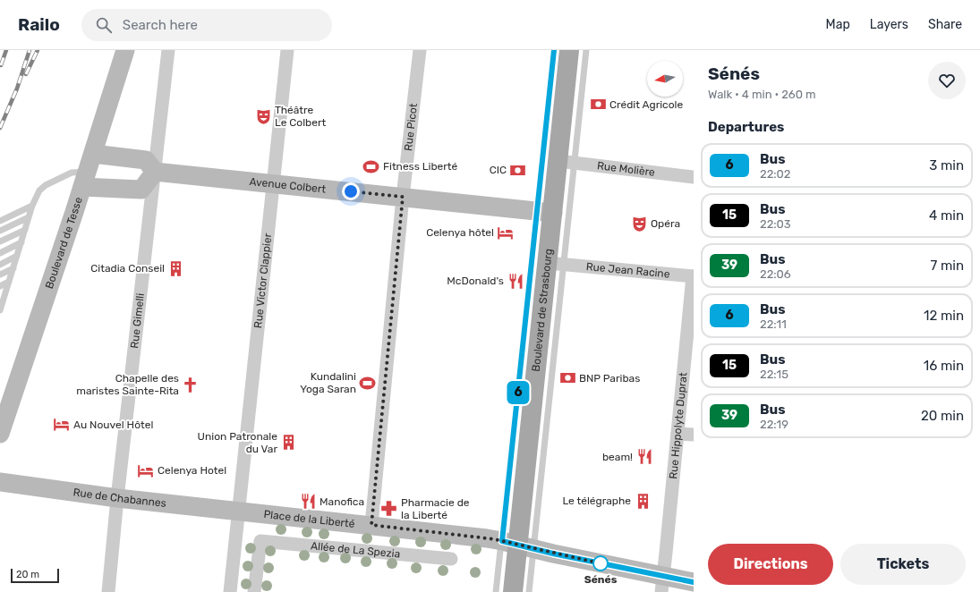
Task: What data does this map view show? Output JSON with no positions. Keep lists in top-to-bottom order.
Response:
{
  "streets": {
    "main road": ["Boulevard de Strasbourg"],
    "street": [
      "Rue Picot",
      "Rue Molière",
      "Avenue Colbert",
      "Boulevard de Tesse",
      "Rue Jean Racine",
      "Rue Victor Clappier",
      "Rue Gimelli",
      "Rue Hippolyte Duprat",
      "Rue de Chabannes",
      "Place de la Liberté",
      "Allée de La Spezia"
    ]
  },
  "crossings": [
    ["Rue Picot", "Avenue Colbert"],
    ["Rue Picot", "Place de la Liberté"],
    ["Rue Molière", "Boulevard de Strasbourg"],
    ["Avenue Colbert", "Rue Victor Clappier"],
    ["Avenue Colbert", "Boulevard de Strasbourg"],
    ["Avenue Colbert", "Rue Gimelli"],
    ["Rue Jean Racine", "Boulevard de Strasbourg"],
    ["Rue Jean Racine", "Rue Hippolyte Duprat"],
    ["Rue Victor Clappier", "Rue de Chabannes"],
    ["Rue Victor Clappier", "Place de la Liberté"],
    ["Boulevard de Strasbourg", "Place de la Liberté"],
    ["Rue Gimelli", "Rue de Chabannes"],
    ["Rue Hippolyte Duprat", "Place de la Liberté"],
    ["Rue de Chabannes", "Place de la Liberté"]
  ],
  "places": {
    "bank": ["Crédit Agricole", "CIC", "BNP Paribas"],
    "theatre": ["Théâtre Le Colbert", "Opéra"],
    "sports": ["Fitness Liberté", "Kundalini Yoga Saran"],
    "hotel": ["Celenya hôtel", "Au Nouvel Hôtel", "Celenya Hotel"],
    "building": ["Citadia Conseil", "Union Patronale du Var", "Le télégraphe"],
    "restaurant": ["McDonald's", "beam!", "Manofica"],
    "church": ["Chapelle des maristes Sainte-Rita"],
    "pharmacy": ["Pharmacie de la Liberté"],
    "other": ["Sénés"]
  },
  "lines": ["bus line 6"],
  "scale_bar": "20 m",
  "north": "left",
  "page": {
    "header": "Railo",
    "search": "Search here",
    "nav": ["Map", "Layers", "Share"],
    "on_map": "6",
    "heading": [
      ["Sénés", "Walk · 4 min · 260 m"],
      "Departures"
    ],
    "list": [
      {
        "mark": "6",
        "name": "Bus",
        "note": "22:02",
        "value": "3 min"
      },
      {
        "mark": "15",
        "name": "Bus",
        "note": "22:03",
        "value": "4 min"
      },
      {
        "mark": "39",
        "name": "Bus",
        "note": "22:06",
        "value": "7 min"
      },
      {
        "mark": "6",
        "name": "Bus",
        "note": "22:11",
        "value": "12 min"
      },
      {
        "mark": "15",
        "name": "Bus",
        "note": "22:15",
        "value": "16 min"
      },
      {
        "mark": "39",
        "name": "Bus",
        "note": "22:19",
        "value": "20 min"
      }
    ],
    "buttons": ["Directions", "Tickets"],
    "scale": "20 m"
  }
}
